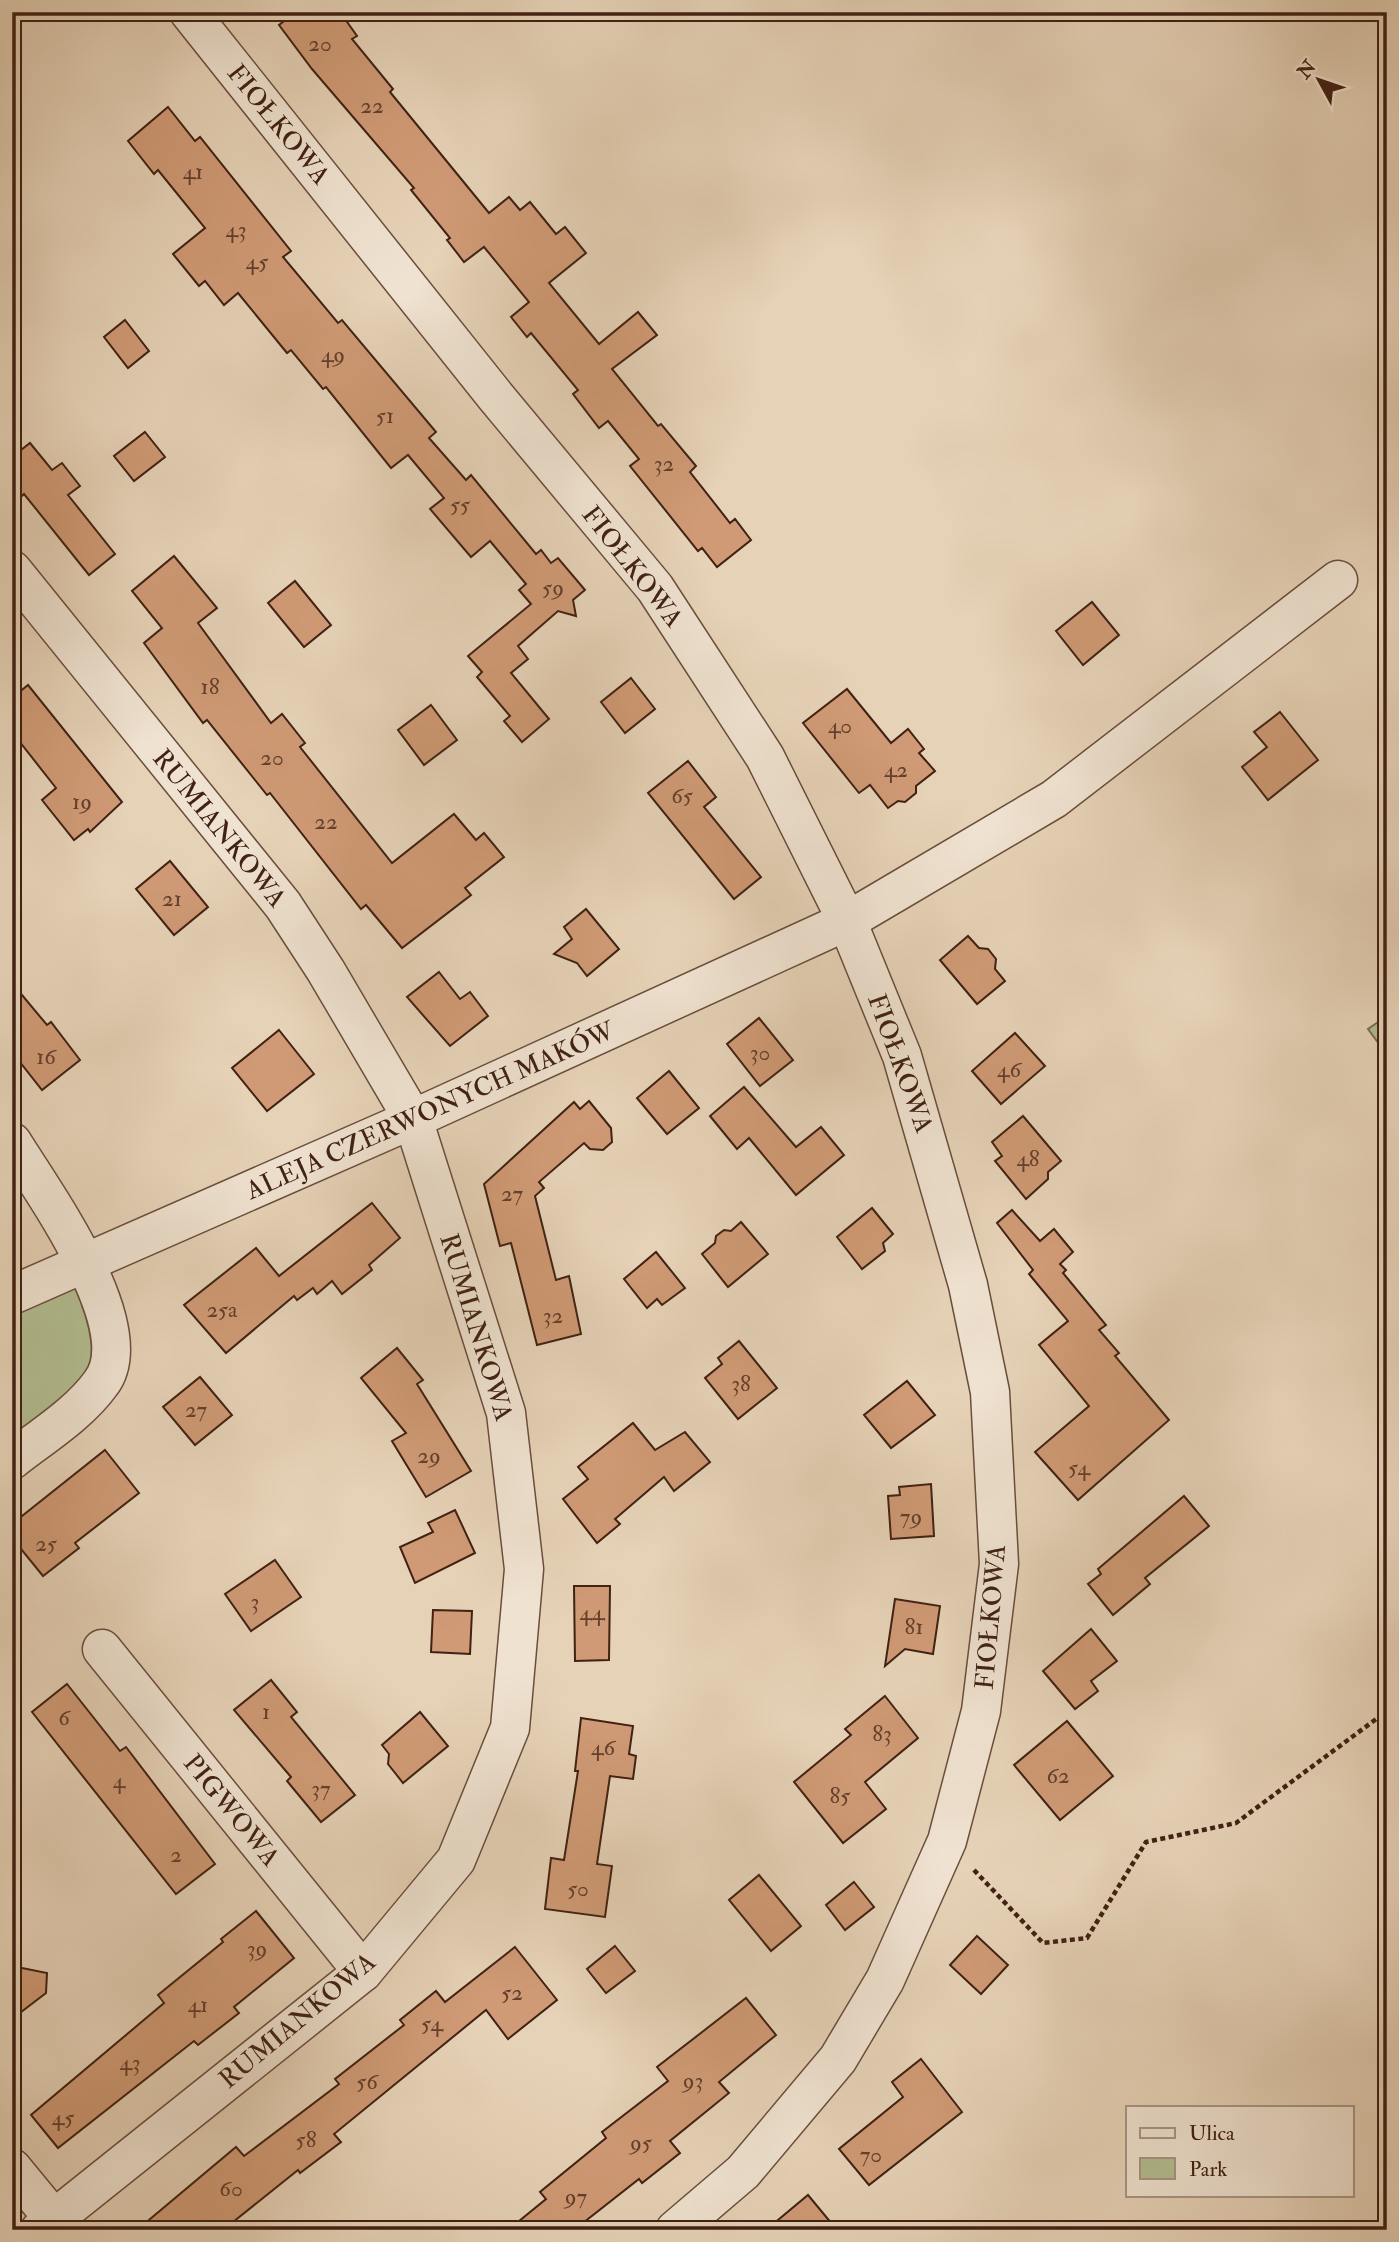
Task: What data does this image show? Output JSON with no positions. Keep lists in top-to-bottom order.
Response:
{
  "streets": {
    "street": [
      "FIOŁKOWA",
      "RUMIANKOWA",
      "ALEJA CZERWONYCH MAKÓW",
      "PIGWOWA"
    ]
  },
  "crossings": [
    ["FIOŁKOWA", "ALEJA CZERWONYCH MAKÓW"],
    ["RUMIANKOWA", "ALEJA CZERWONYCH MAKÓW"],
    ["RUMIANKOWA", "PIGWOWA"]
  ],
  "house_numbers": [
    "20",
    "22",
    "41",
    "43",
    "45",
    "49",
    "51",
    "32",
    "55",
    "59",
    "18",
    "40",
    "20",
    "42",
    "65",
    "19",
    "22",
    "21",
    "30",
    "16",
    "46",
    "48",
    "27",
    "25a",
    "32",
    "38",
    "27",
    "29",
    "54",
    "79",
    "25",
    "3",
    "44",
    "81",
    "1",
    "6",
    "83",
    "46",
    "62",
    "4",
    "37",
    "85",
    "2",
    "50",
    "39",
    "52",
    "41",
    "54",
    "43",
    "93",
    "56",
    "45",
    "58",
    "95",
    "70",
    "60",
    "97"
  ],
  "legend": ["Ulica", "Park"],
  "north": "top left"
}
